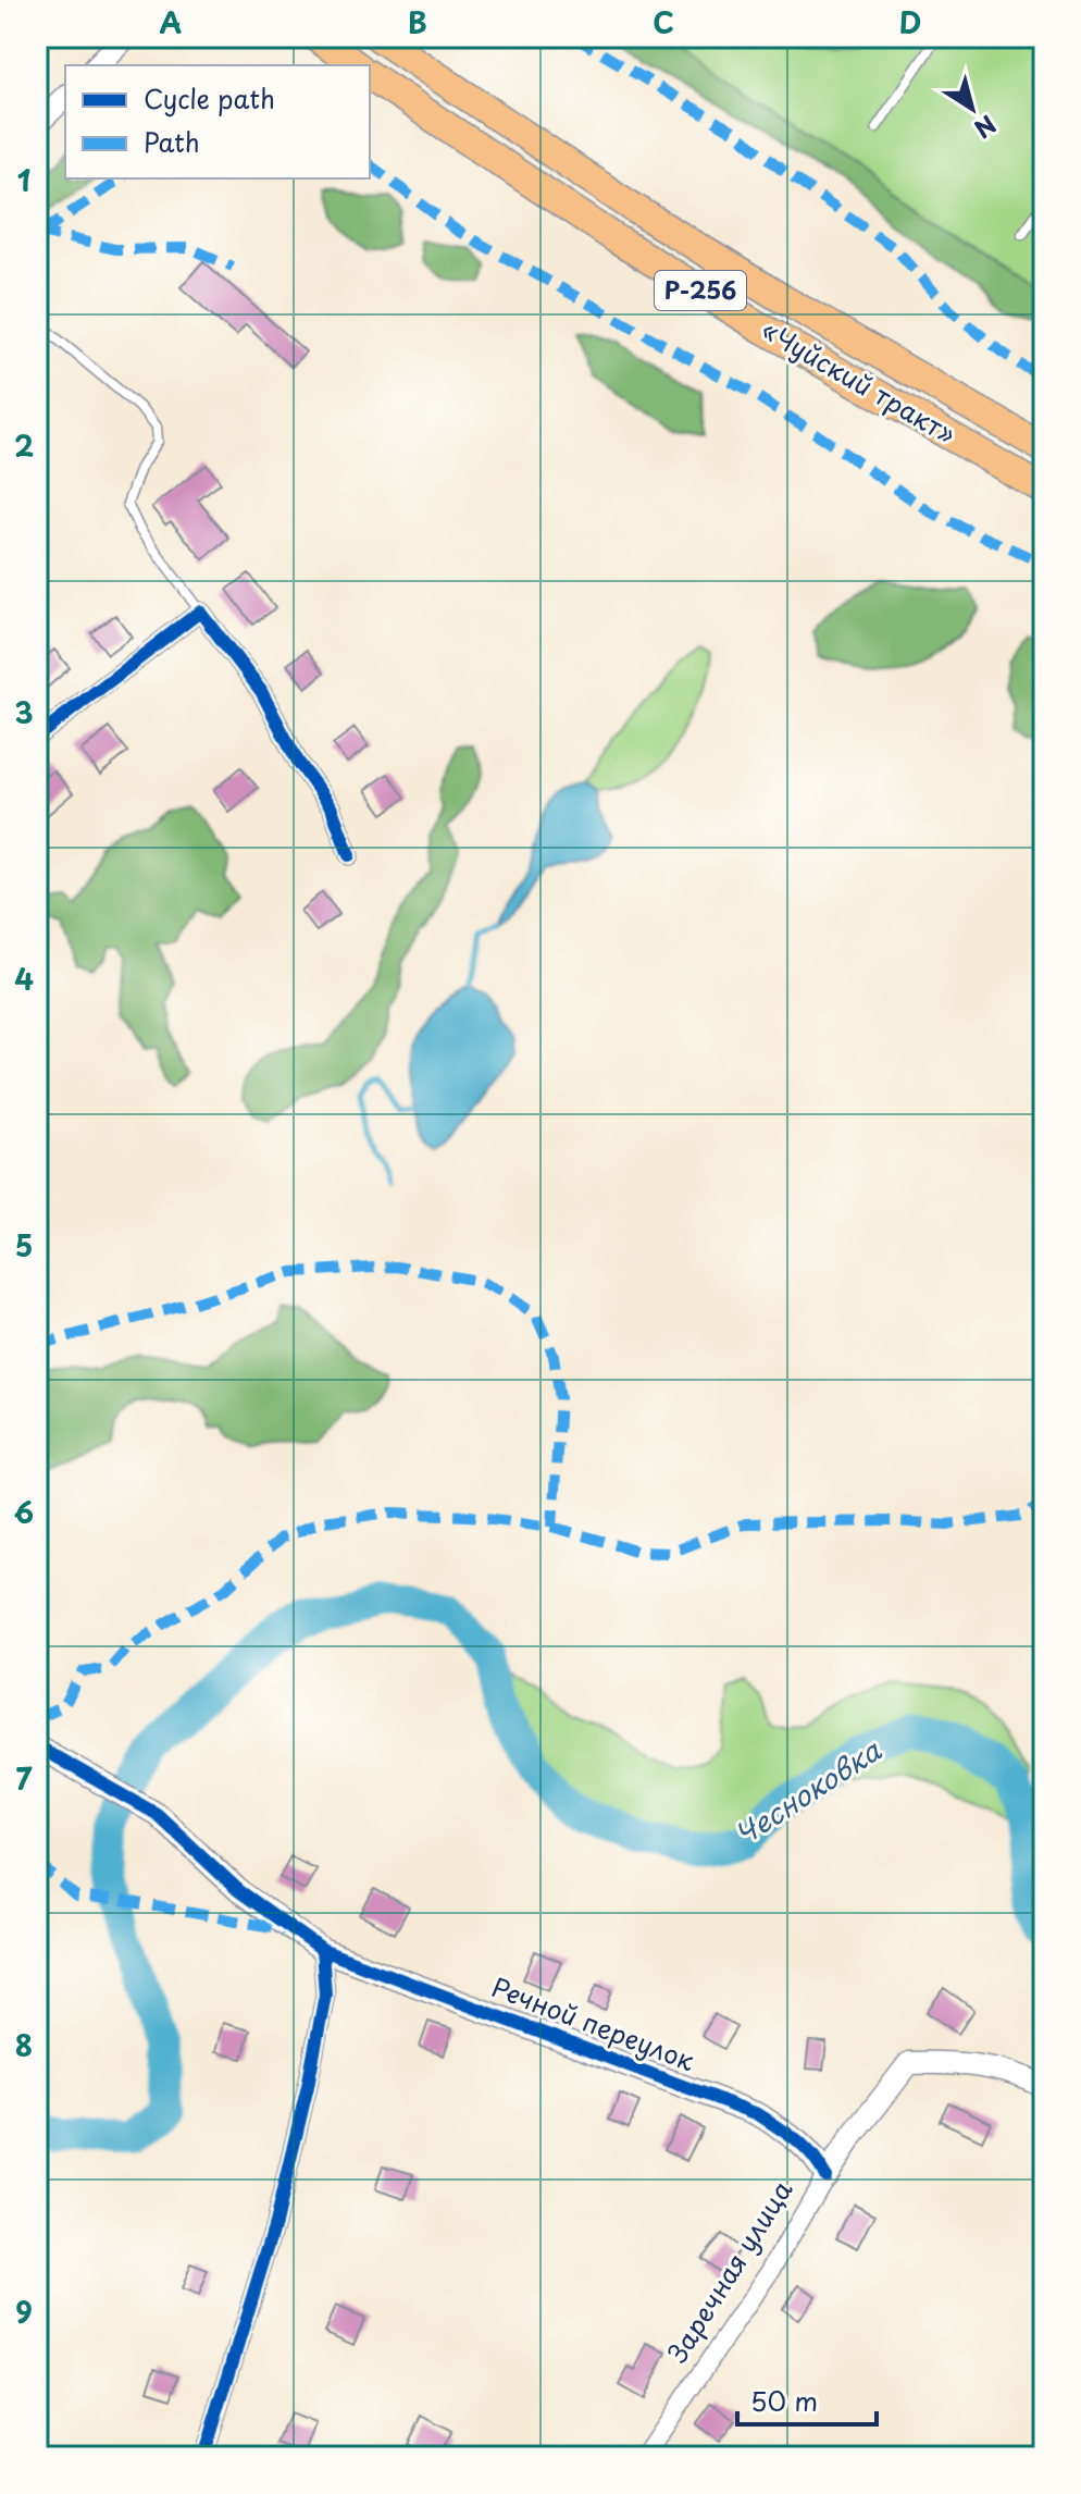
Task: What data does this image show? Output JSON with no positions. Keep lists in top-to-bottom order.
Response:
{
  "streets": {
    "highway": ["Р-256", "«Чуйский тракт»"],
    "street": ["Речной переулок", "Заречная улица"]
  },
  "crossings": [
    ["Речной переулок", "Заречная улица"]
  ],
  "water": ["Чесноковка"],
  "legend": ["Cycle path", "Path"],
  "scale_bar": "50 m",
  "north": "bottom right",
  "grid": {
    "columns": [
      "A",
      "B",
      "C",
      "D"
    ],
    "rows": [
      "1",
      "2",
      "3",
      "4",
      "5",
      "6",
      "7",
      "8",
      "9"
    ]
  }
}
